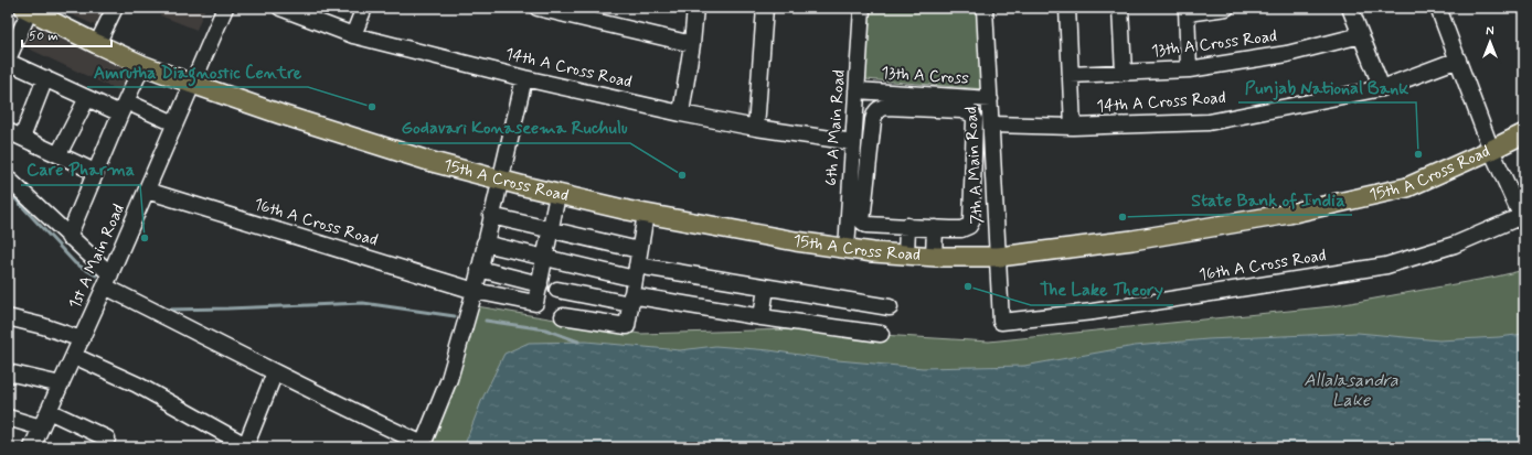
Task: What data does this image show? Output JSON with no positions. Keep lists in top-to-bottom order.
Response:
{
  "streets": {
    "main road": ["15th A Cross Road"],
    "street": [
      "13th A Cross Road",
      "14th A Cross Road",
      "13th A Cross",
      "6th A Main Road",
      "7th A Main Road",
      "16th A Cross Road",
      "1st A Main Road"
    ]
  },
  "crossings": [
    ["14th A Cross Road", "6th A Main Road"],
    ["14th A Cross Road", "7th A Main Road"],
    ["13th A Cross", "6th A Main Road"],
    ["13th A Cross", "7th A Main Road"],
    ["6th A Main Road", "15th A Cross Road"],
    ["7th A Main Road", "15th A Cross Road"],
    ["7th A Main Road", "16th A Cross Road"],
    ["15th A Cross Road", "1st A Main Road"],
    ["16th A Cross Road", "1st A Main Road"]
  ],
  "water": ["Allalasandra Lake"],
  "places": [
    "Amrutha Diagnostic Centre",
    "Punjab National Bank",
    "Godavari Konaseema Ruchulu",
    "State Bank of India",
    "Care Pharma",
    "The Lake Theory"
  ],
  "scale_bar": "50 m",
  "north": "top"
}
